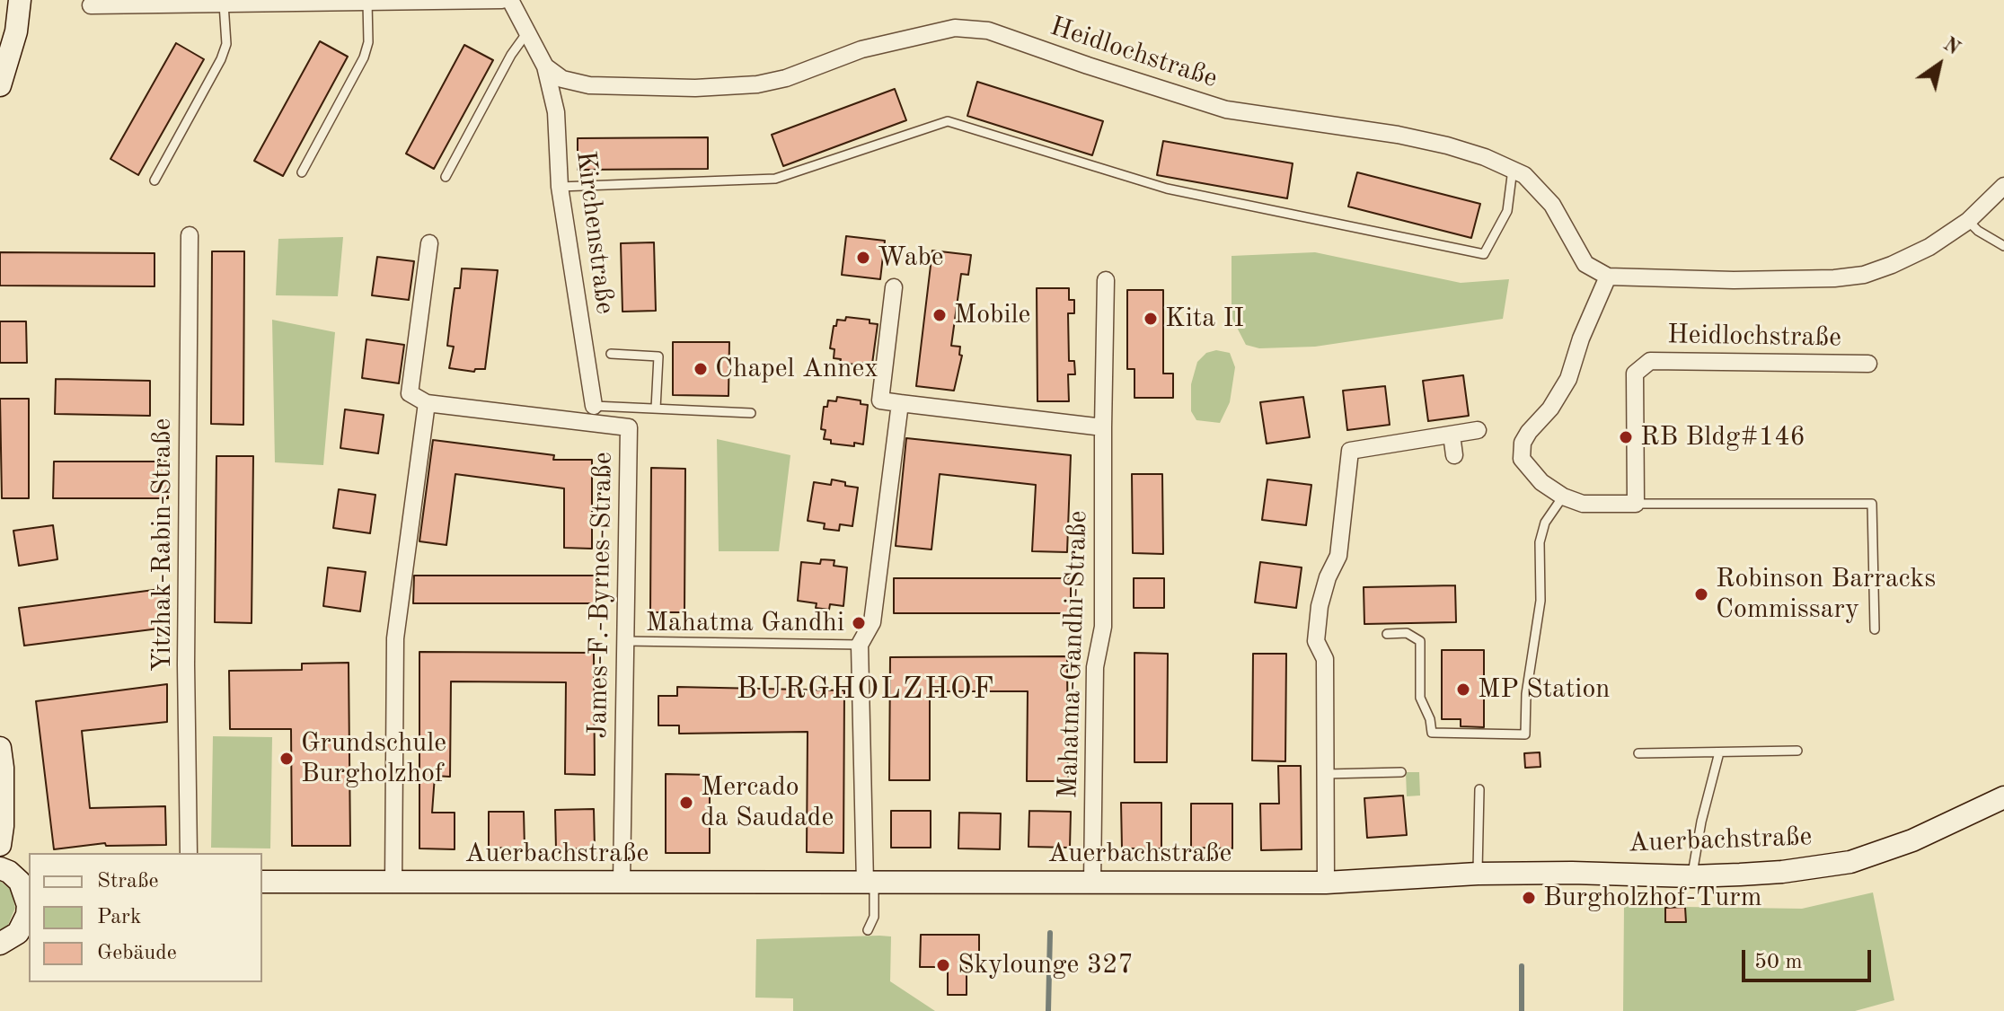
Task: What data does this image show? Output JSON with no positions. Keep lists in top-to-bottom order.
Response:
{
  "streets": {
    "main road": ["Auerbachstraße"],
    "street": [
      "Heidlochstraße",
      "Kirchenstraße",
      "Yitzhak-Rabin-Straße",
      "James-F.-Byrnes-Straße",
      "Mahatma-Gandhi-Straße"
    ]
  },
  "crossings": [
    ["Heidlochstraße", "Kirchenstraße"],
    ["James-F.-Byrnes-Straße", "Auerbachstraße"],
    ["Mahatma-Gandhi-Straße", "Auerbachstraße"]
  ],
  "districts": ["BURGHOLZHOF"],
  "places": [
    "Wabe",
    "Mobile",
    "Kita II",
    "Chapel Annex",
    "RB Bldg#146",
    "Robinson Barracks Commissary",
    "Mahatma Gandhi",
    "MP Station",
    "Grundschule Burgholzhof",
    "Mercado da Saudade",
    "Burgholzhof-Turm",
    "Skylounge 327"
  ],
  "legend": ["Straße", "Park", "Gebäude"],
  "scale_bar": "50 m",
  "north": "top right"
}
